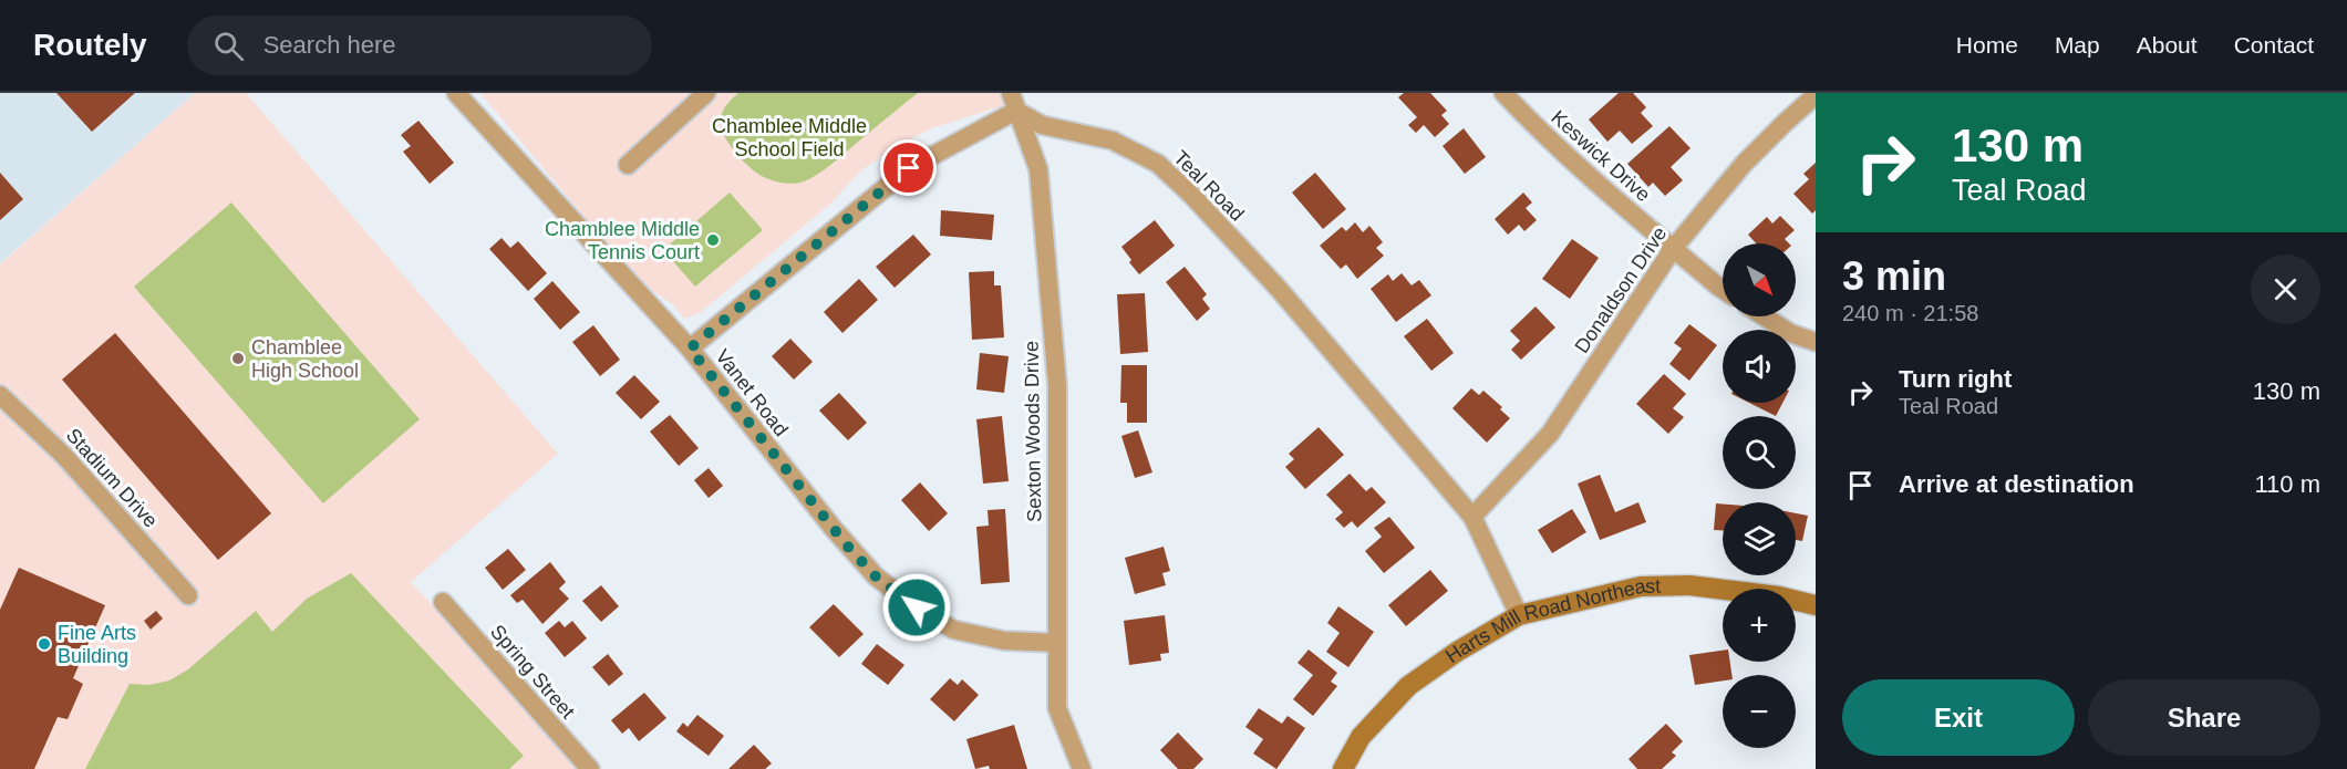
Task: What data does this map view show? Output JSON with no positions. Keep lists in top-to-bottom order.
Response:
{
  "streets": {
    "street": [
      "Keswick Drive",
      "Teal Road",
      "Donaldson Drive",
      "Vanet Road",
      "Sexton Woods Drive",
      "Stadium Drive",
      "Harts Mill Road Northeast",
      "Spring Street"
    ]
  },
  "crossings": [
    ["Keswick Drive", "Donaldson Drive"],
    ["Teal Road", "Donaldson Drive"],
    ["Teal Road", "Sexton Woods Drive"],
    ["Teal Road", "Harts Mill Road Northeast"],
    ["Vanet Road", "Sexton Woods Drive"]
  ],
  "parks": ["Chamblee Middle School Field"],
  "places": ["Chamblee Middle Tennis Court", "Chamblee High School", "Fine Arts Building"],
  "north": "bottom right",
  "page": {
    "header": "Routely",
    "search": "Search here",
    "nav": [
      "Home",
      "Map",
      "About",
      "Contact"
    ],
    "turn": ["130 m", "Teal Road"],
    "heading": ["3 min", "240 m · 21:58"],
    "map_buttons": ["+", "−"],
    "list": [
      {
        "name": "Turn right",
        "note": "Teal Road",
        "value": "130 m"
      },
      {
        "name": "Arrive at destination",
        "value": "110 m"
      }
    ],
    "buttons": ["Exit", "Share"]
  }
}
